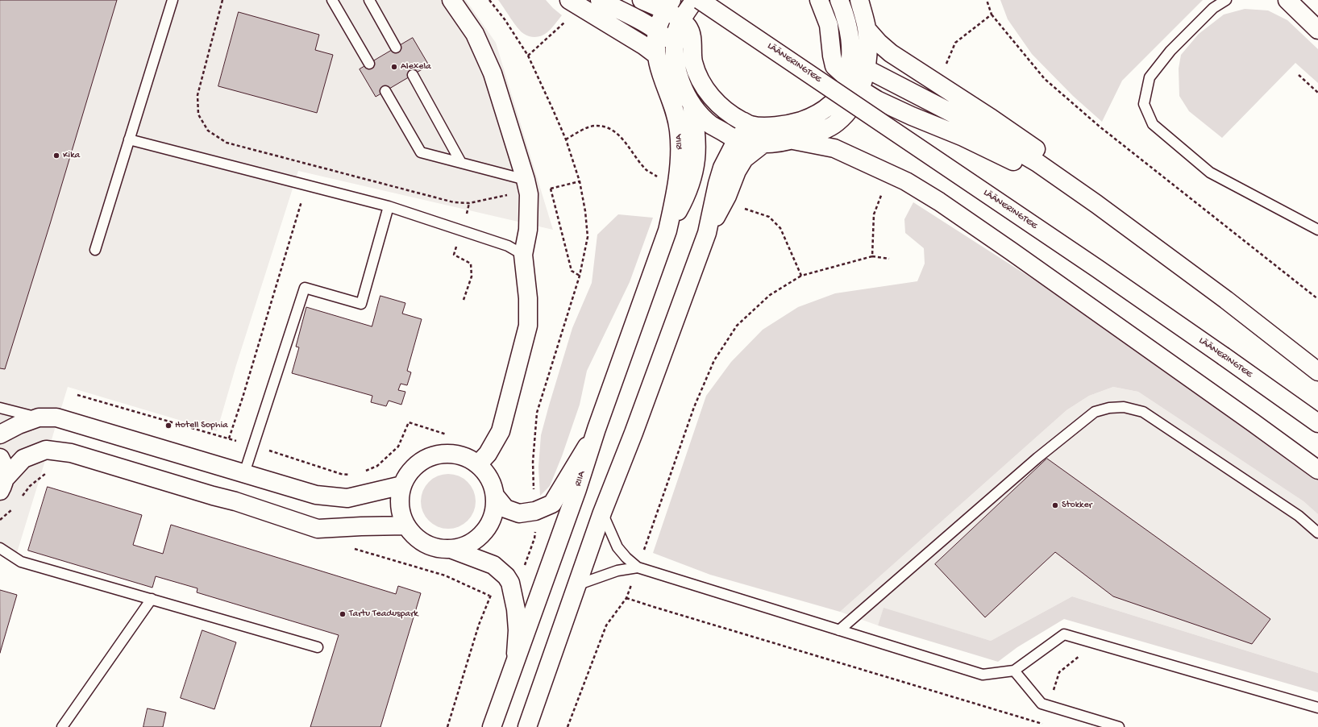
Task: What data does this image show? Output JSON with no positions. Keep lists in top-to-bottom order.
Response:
{
  "streets": {
    "main road": ["LÄÄNERINGTEE", "RIIA"]
  },
  "places": [
    "Alexela",
    "Kika",
    "Hotell Sophia",
    "Stokker",
    "Tartu Teaduspark"
  ]
}
